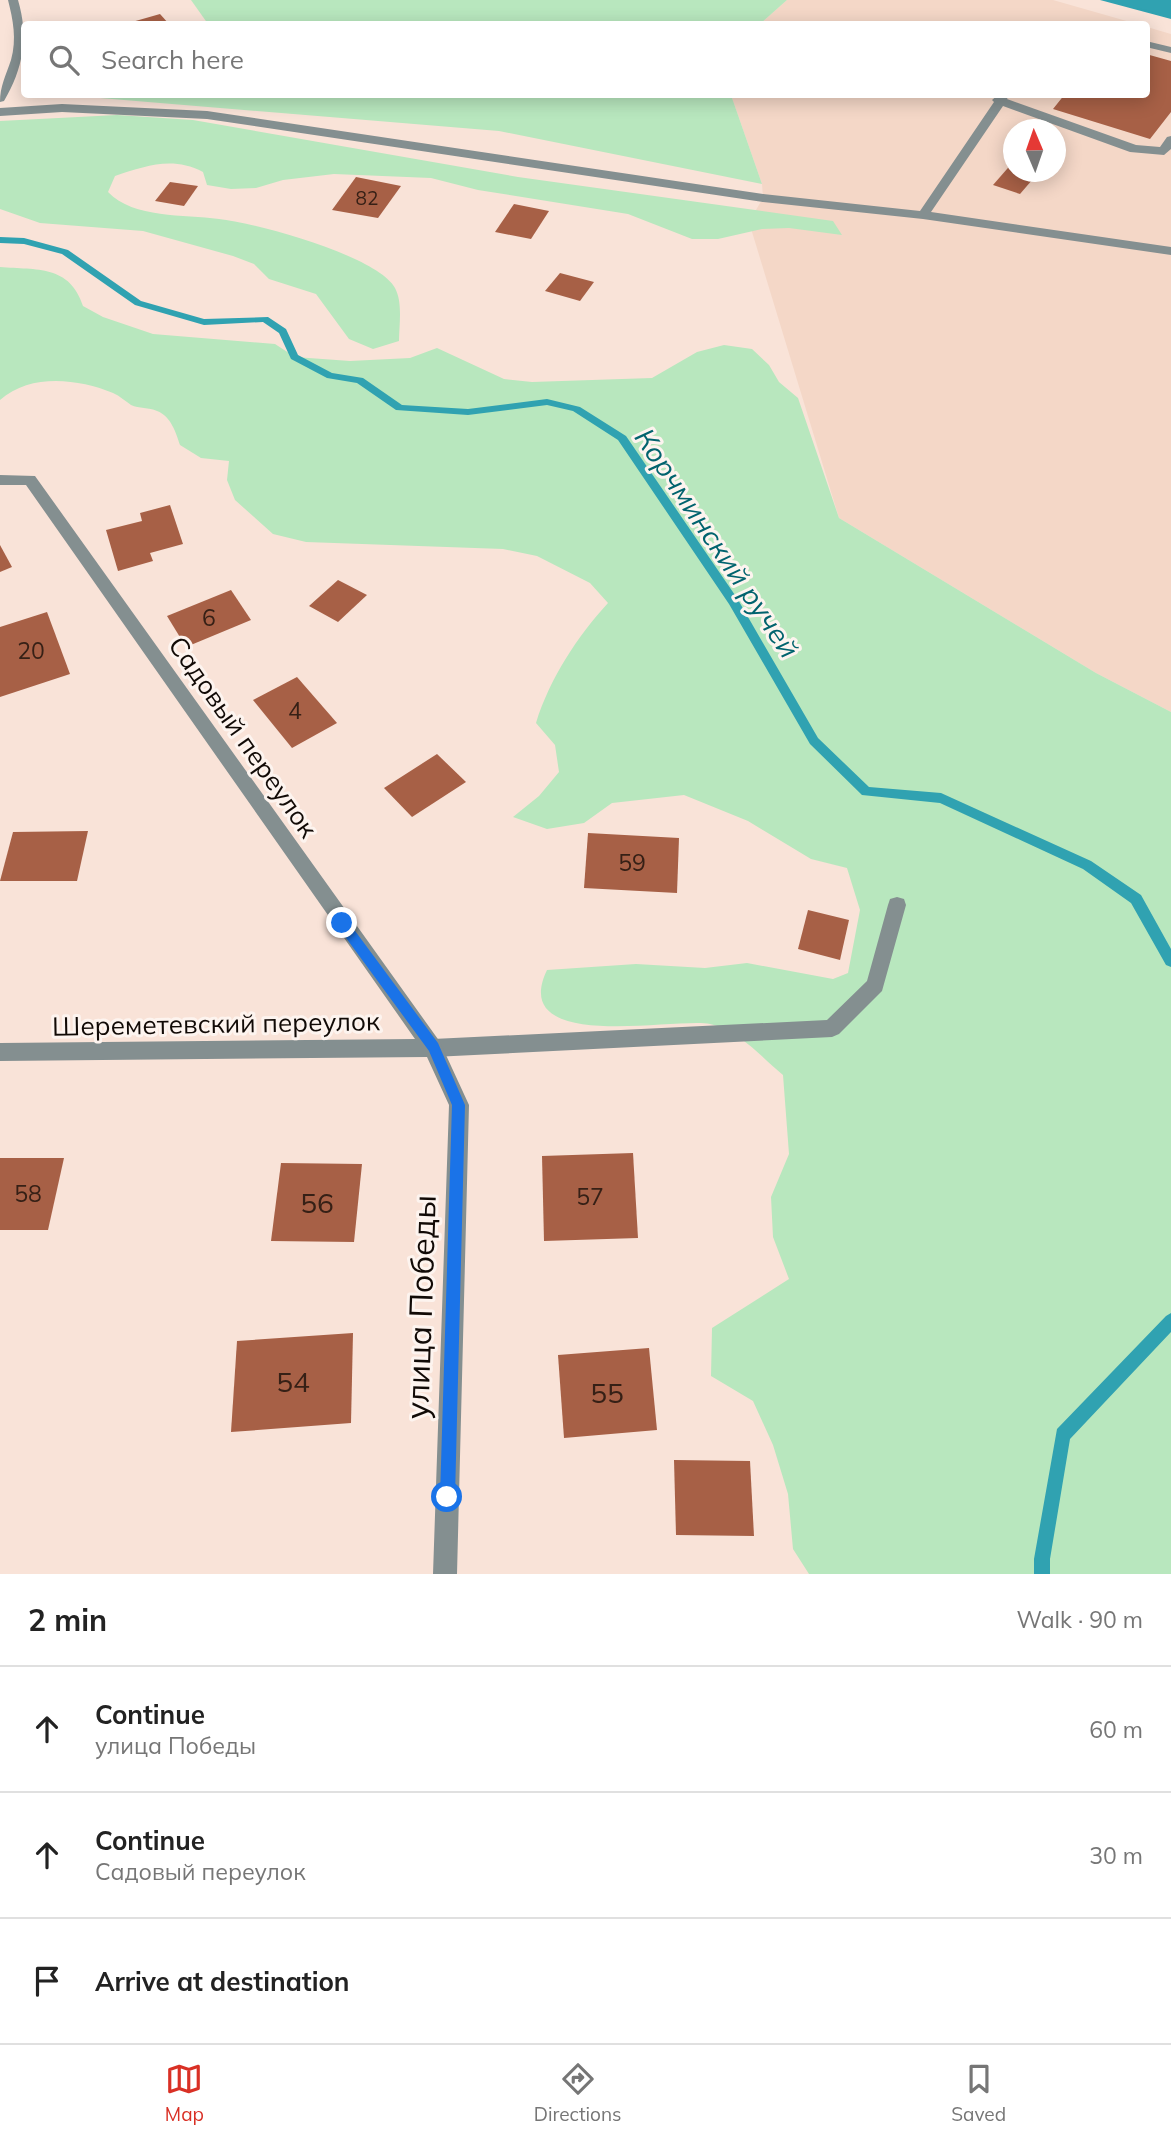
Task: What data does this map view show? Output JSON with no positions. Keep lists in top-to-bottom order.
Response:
{
  "streets": {
    "street": ["Садовый переулок", "Шереметевский переулок", "улица Победы"]
  },
  "crossings": [
    ["Садовый переулок", "Шереметевский переулок"],
    ["Садовый переулок", "улица Победы"],
    ["Шереметевский переулок", "улица Победы"]
  ],
  "water": ["Корчминский ручей"],
  "house_numbers": [
    "82",
    "6",
    "20",
    "4",
    "59",
    "58",
    "57",
    "56",
    "54",
    "55"
  ],
  "north": "top",
  "page": {
    "search": "Search here",
    "heading": ["2 min", "Walk · 90 m"],
    "list": [
      ["Continue", "улица Победы", "60 m"],
      ["Continue", "Садовый переулок", "30 m"],
      "Arrive at destination"
    ],
    "nav": ["Map", "Directions", "Saved"]
  }
}
